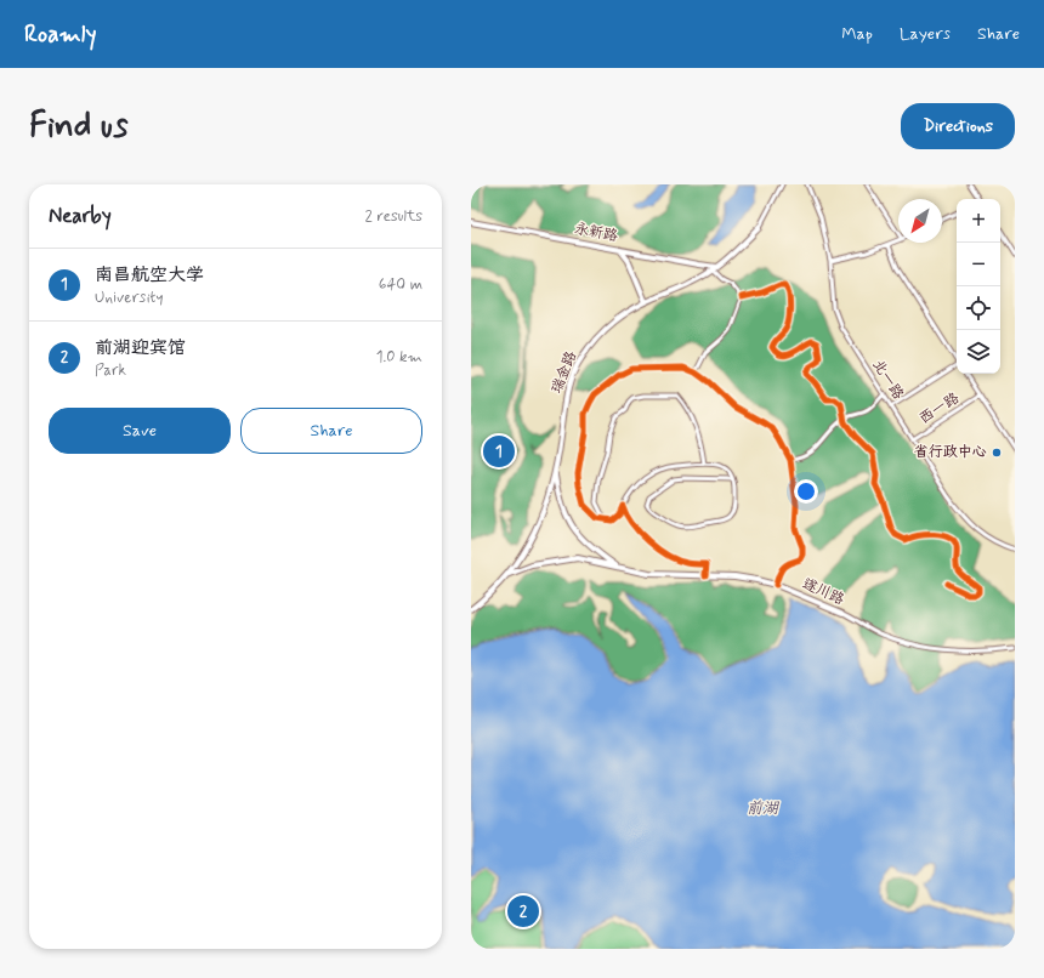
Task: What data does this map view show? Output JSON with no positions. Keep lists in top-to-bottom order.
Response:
{
  "streets": {
    "street": [
      "永新路",
      "瑞金路",
      "北一路",
      "西一路",
      "遂川路"
    ]
  },
  "crossings": [
    ["永新路", "瑞金路"],
    ["瑞金路", "遂川路"],
    ["北一路", "西一路"]
  ],
  "water": ["前湖"],
  "places": ["省行政中心"],
  "north": "bottom left",
  "page": {
    "header": "Roamly",
    "nav": ["Map", "Layers", "Share"],
    "buttons": [
      "Directions",
      ["Save", "Share"]
    ],
    "title": "Find us",
    "heading": ["Nearby", "2 results"],
    "map_buttons": ["+", "−"],
    "list": [
      {
        "mark": "1",
        "name": "南昌航空大学",
        "note": "University",
        "value": "640 m"
      },
      {
        "mark": "2",
        "name": "前湖迎宾馆",
        "note": "Park",
        "value": "1.0 km"
      }
    ],
    "pins": ["1", "2"]
  }
}
